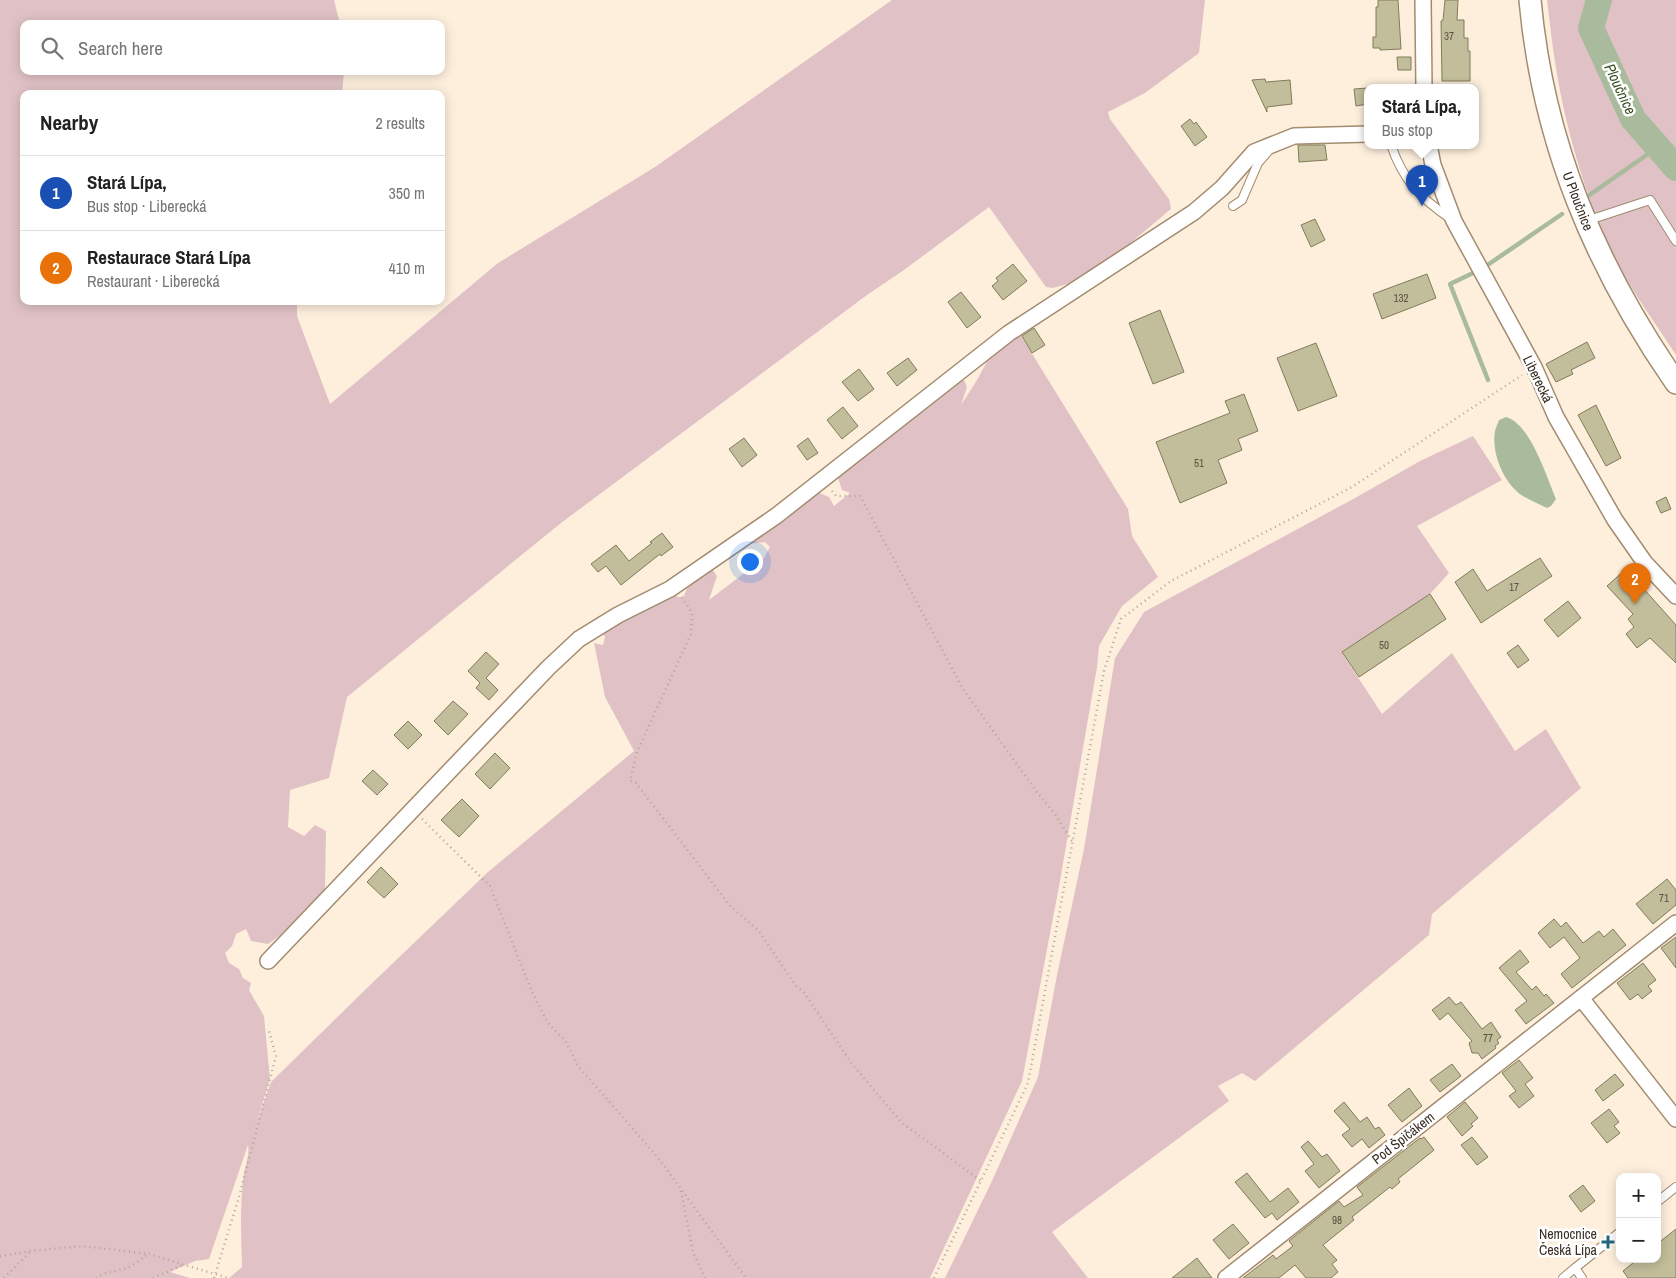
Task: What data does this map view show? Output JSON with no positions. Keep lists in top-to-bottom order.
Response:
{
  "streets": {
    "main road": ["U Ploučnice"],
    "street": ["Liberecká", "Pod Špičákem"]
  },
  "water": ["Ploučnice"],
  "places": {
    "health": ["Nemocnice Česká Lípa"]
  },
  "house_numbers": [
    "37",
    "132",
    "51",
    "17",
    "50",
    "71",
    "77",
    "98"
  ],
  "page": {
    "search": "Search here",
    "popup": ["Stará Lípa,", "Bus stop"],
    "heading": ["Nearby", "2 results"],
    "list": [
      {
        "mark": "1",
        "name": "Stará Lípa,",
        "note": "Bus stop · Liberecká",
        "value": "350 m"
      },
      {
        "mark": "2",
        "name": "Restaurace Stará Lípa",
        "note": "Restaurant · Liberecká",
        "value": "410 m"
      }
    ],
    "pins": ["1", "2"],
    "map_buttons": ["+", "−"]
  }
}
